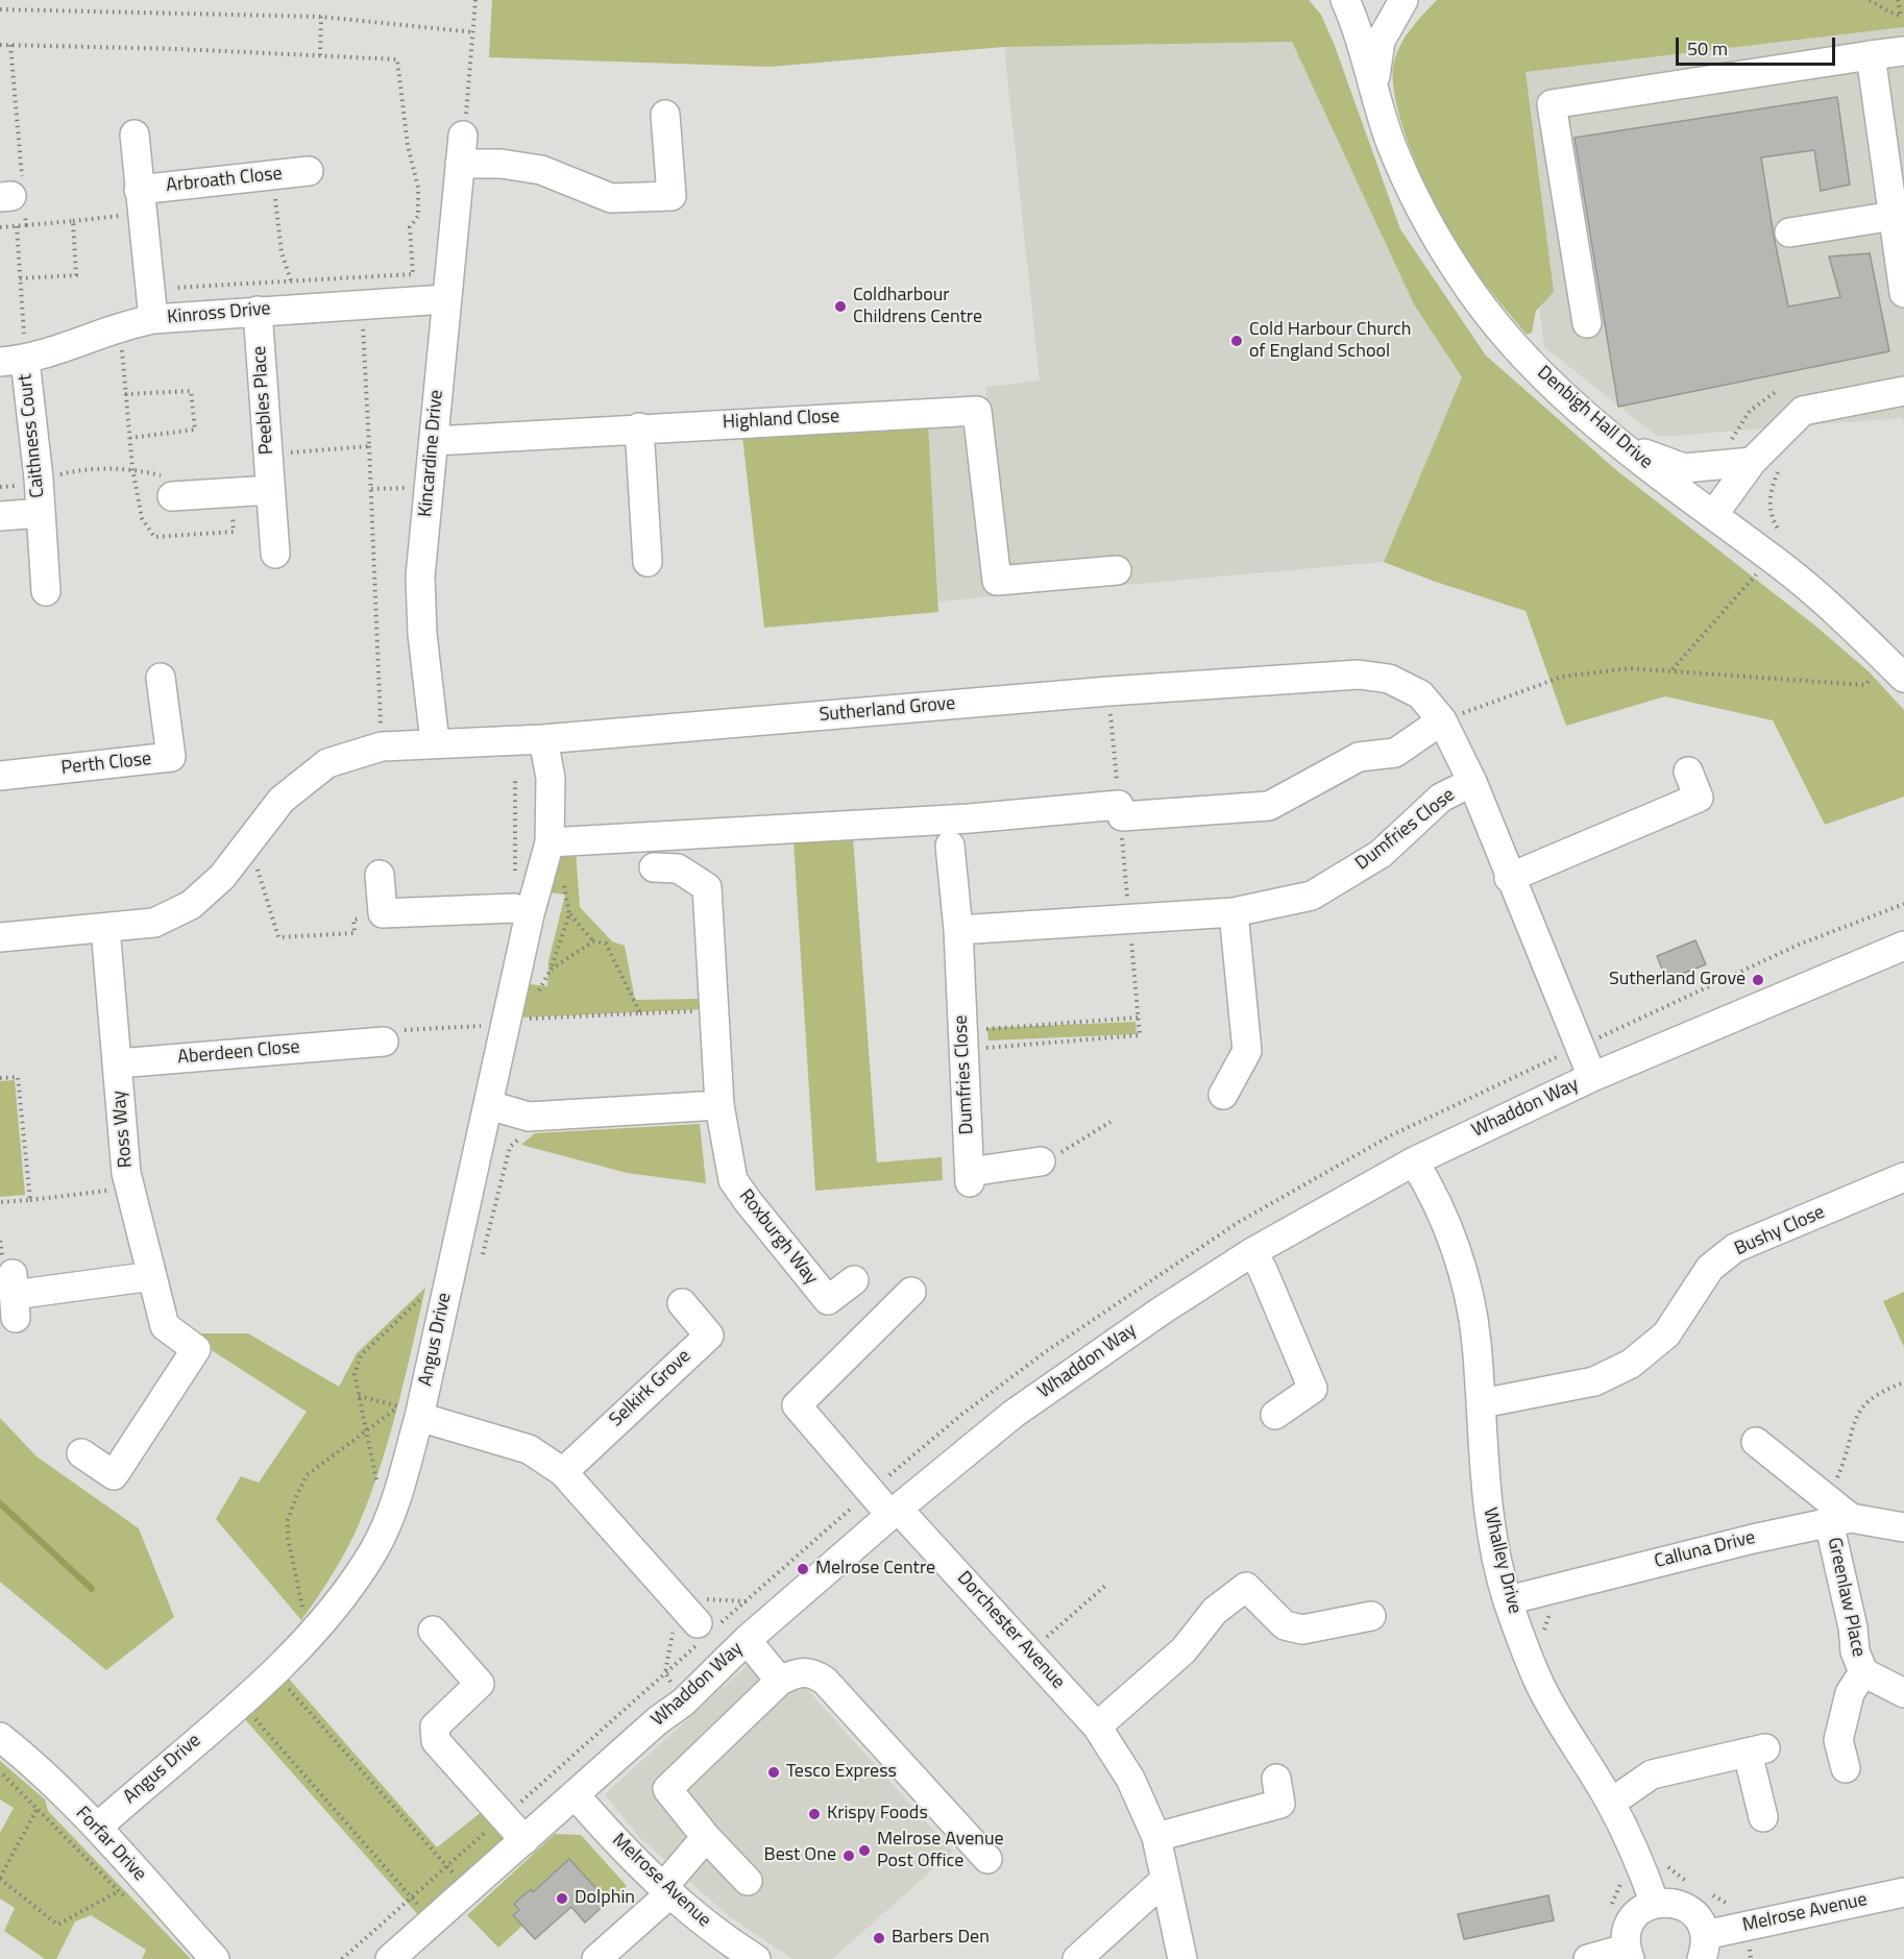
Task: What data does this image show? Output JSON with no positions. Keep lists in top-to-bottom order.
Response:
{
  "streets": {
    "street": [
      "Arbroath Close",
      "Kinross Drive",
      "Peebles Place",
      "Denbigh Hall Drive",
      "Highland Close",
      "Caithness Court",
      "Kincardine Drive",
      "Sutherland Grove",
      "Perth Close",
      "Dumfries Close",
      "Aberdeen Close",
      "Whaddon Way",
      "Ross Way",
      "Bushy Close",
      "Roxburgh Way",
      "Angus Drive",
      "Selkirk Grove",
      "Calluna Drive",
      "Whalley Drive",
      "Greenlaw Place",
      "Dorchester Avenue",
      "Forfar Drive",
      "Melrose Avenue"
    ]
  },
  "crossings": [
    ["Arbroath Close", "Kinross Drive"],
    ["Kinross Drive", "Peebles Place"],
    ["Kinross Drive", "Caithness Court"],
    ["Kinross Drive", "Kincardine Drive"],
    ["Highland Close", "Kincardine Drive"],
    ["Kincardine Drive", "Sutherland Grove"],
    ["Sutherland Grove", "Dumfries Close"],
    ["Sutherland Grove", "Whaddon Way"],
    ["Sutherland Grove", "Ross Way"],
    ["Sutherland Grove", "Angus Drive"],
    ["Aberdeen Close", "Ross Way"],
    ["Whaddon Way", "Whalley Drive"],
    ["Whaddon Way", "Dorchester Avenue"],
    ["Whaddon Way", "Melrose Avenue"],
    ["Bushy Close", "Whalley Drive"],
    ["Angus Drive", "Forfar Drive"],
    ["Calluna Drive", "Whalley Drive"],
    ["Calluna Drive", "Greenlaw Place"]
  ],
  "places": [
    "Coldharbour Childrens Centre",
    "Cold Harbour Church of England School",
    "Sutherland Grove",
    "Melrose Centre",
    "Tesco Express",
    "Krispy Foods",
    "Melrose Avenue Post Office",
    "Best One",
    "Dolphin",
    "Barbers Den"
  ],
  "scale_bar": "50 m"
}
